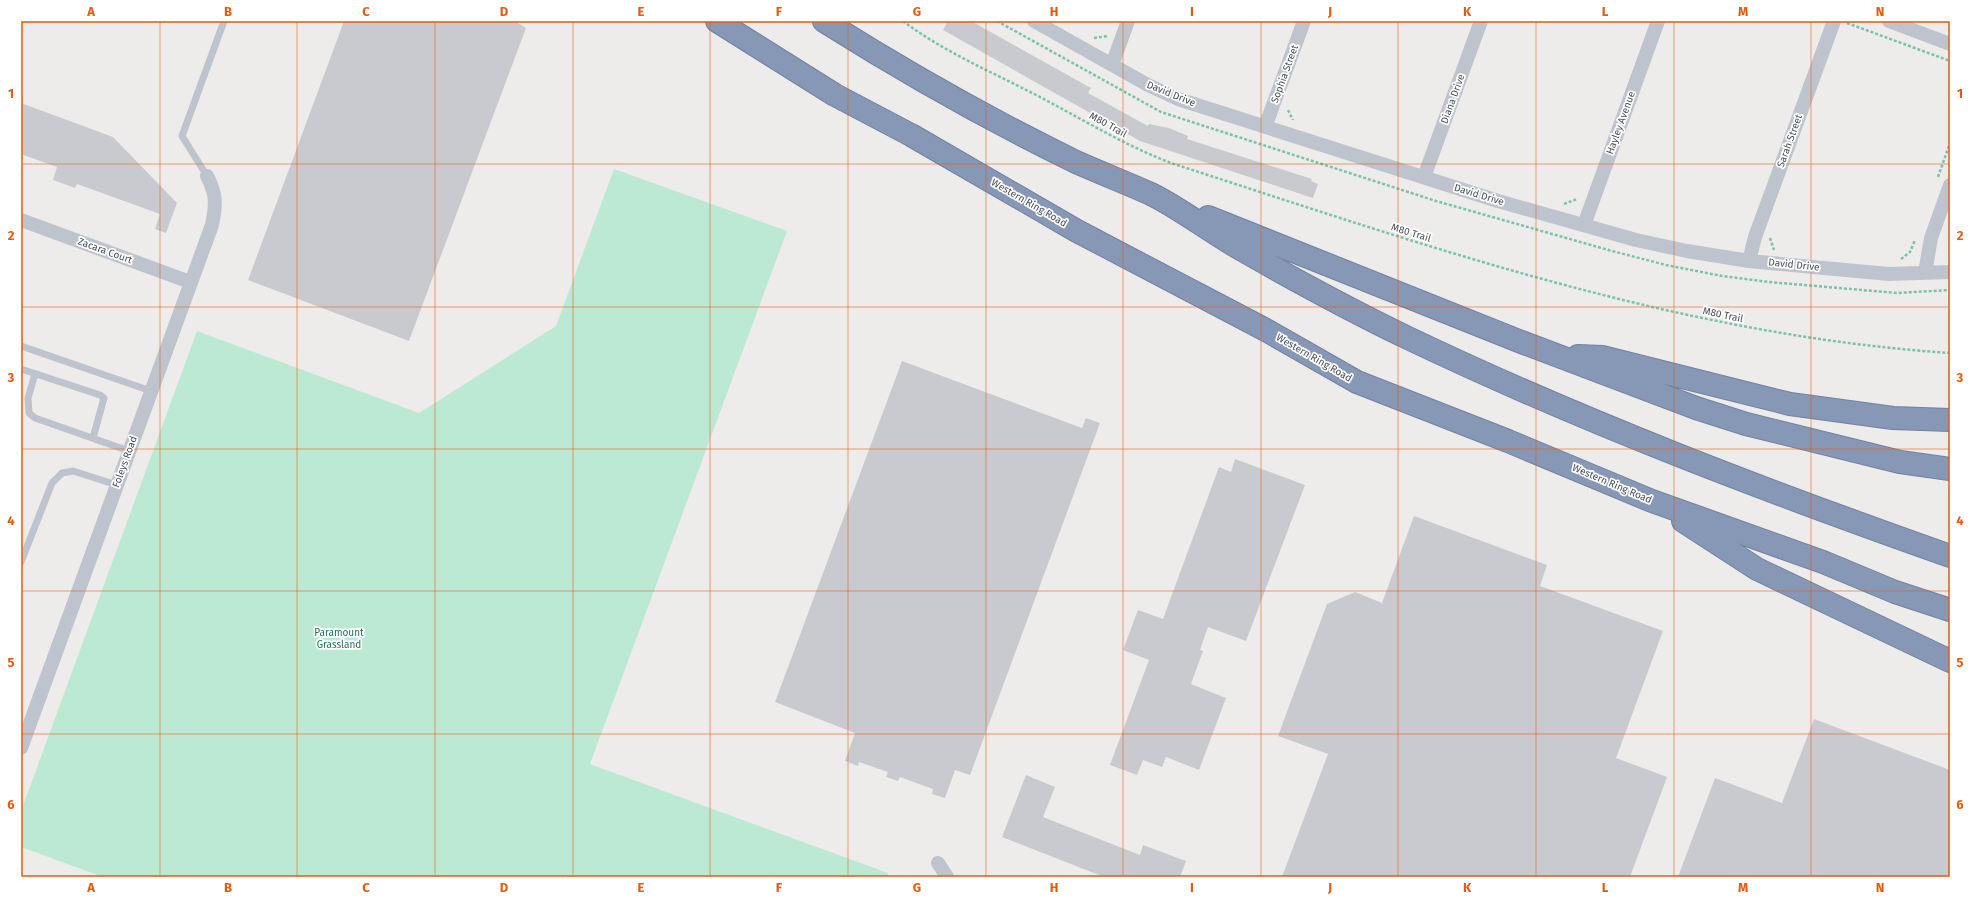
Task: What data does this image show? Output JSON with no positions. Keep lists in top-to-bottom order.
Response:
{
  "streets": {
    "highway": ["Western Ring Road"],
    "street": [
      "Sophia Street",
      "David Drive",
      "Diana Drive",
      "Hayley Avenue",
      "Sarah Street",
      "Zacara Court",
      "Foleys Road"
    ],
    "path": ["M80 Trail"]
  },
  "crossings": [
    ["Sophia Street", "David Drive"],
    ["David Drive", "Diana Drive"],
    ["David Drive", "Hayley Avenue"],
    ["David Drive", "Sarah Street"],
    ["Zacara Court", "Foleys Road"]
  ],
  "parks": ["Paramount Grassland"],
  "grid": {
    "columns": [
      "A",
      "B",
      "C",
      "D",
      "E",
      "F",
      "G",
      "H",
      "I",
      "J",
      "K",
      "L",
      "M",
      "N"
    ],
    "rows": [
      "1",
      "2",
      "3",
      "4",
      "5",
      "6"
    ]
  }
}
